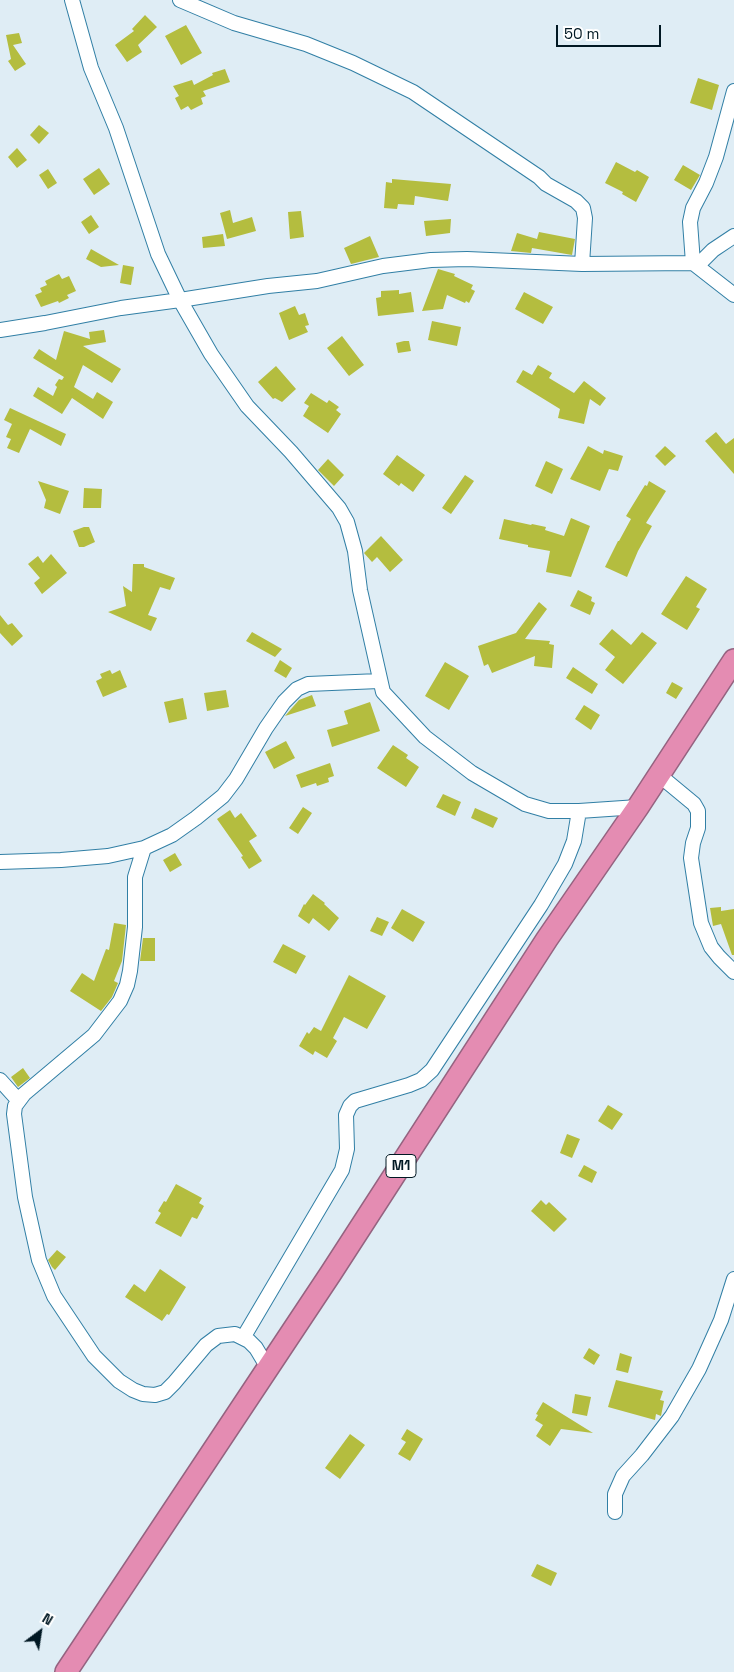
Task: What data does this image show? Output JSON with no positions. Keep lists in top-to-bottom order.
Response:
{
  "streets": {
    "highway": ["M1"]
  },
  "scale_bar": "50 m",
  "north": "top right"
}
